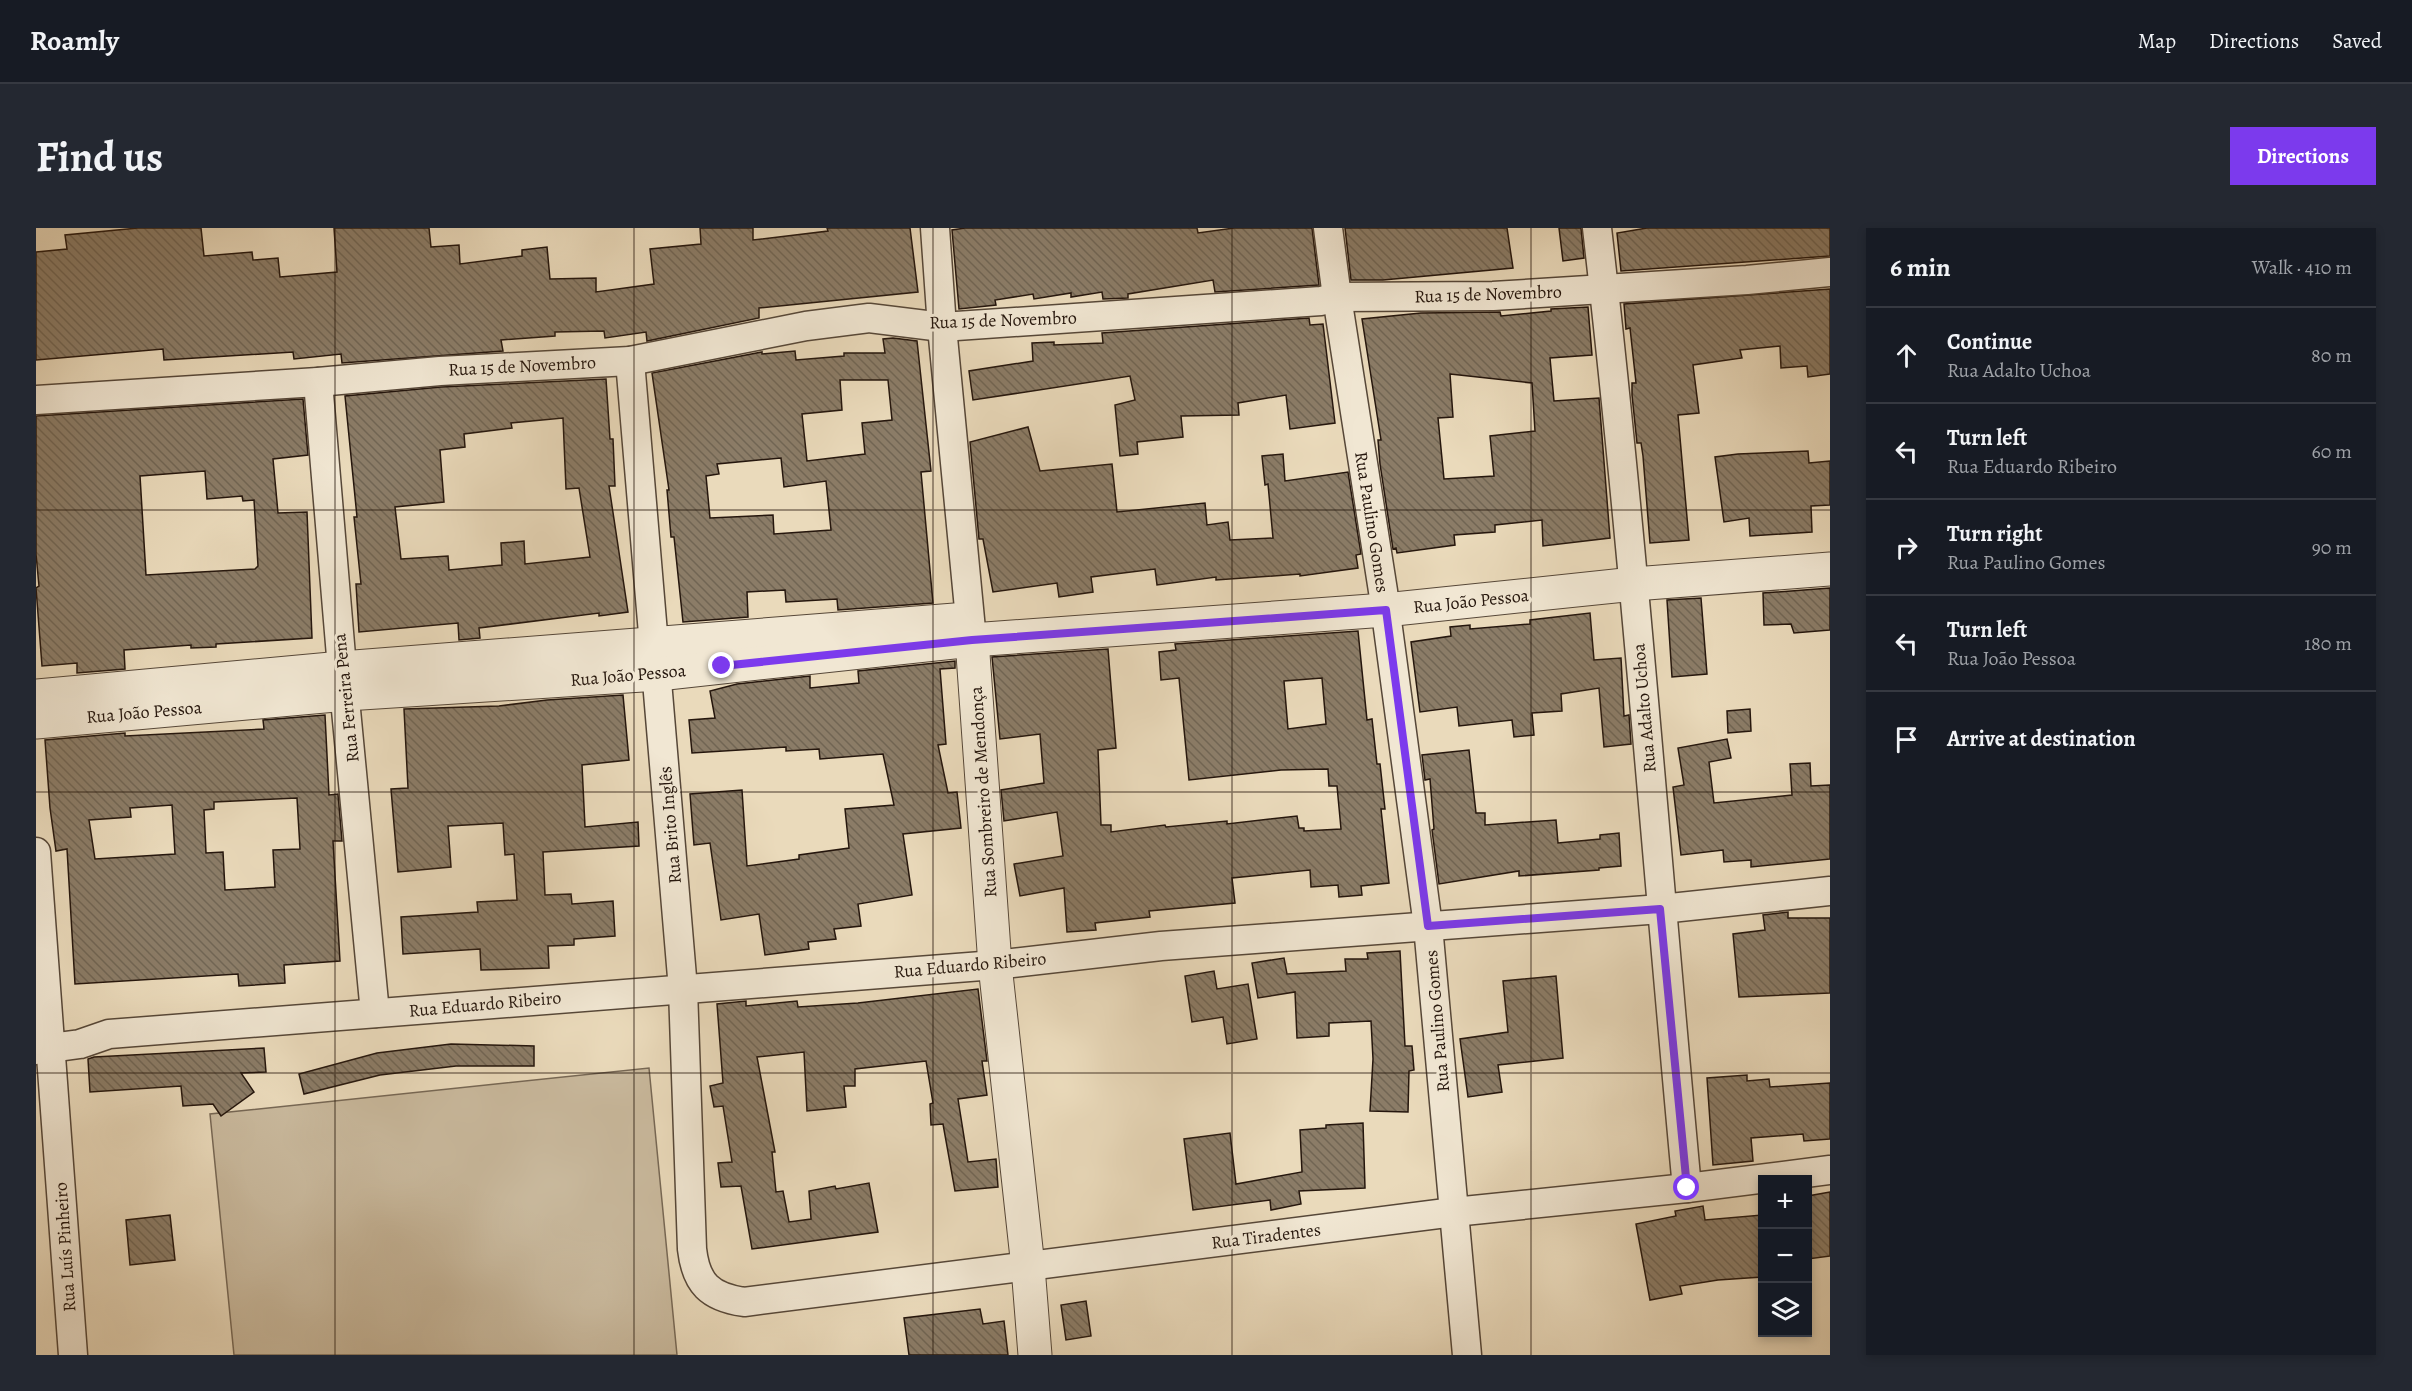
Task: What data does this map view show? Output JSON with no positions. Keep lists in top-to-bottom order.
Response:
{
  "streets": {
    "street": [
      "Rua 15 de Novembro",
      "Rua Paulino Gomes",
      "Rua João Pessoa",
      "Rua Ferreira Pena",
      "Rua Adalto Uchoa",
      "Rua Sombreiro de Mendonça",
      "Rua Brito Inglês",
      "Rua Eduardo Ribeiro",
      "Rua Tiradentes",
      "Rua Luís Pinheiro"
    ]
  },
  "crossings": [
    ["Rua 15 de Novembro", "Rua Paulino Gomes"],
    ["Rua 15 de Novembro", "Rua Ferreira Pena"],
    ["Rua 15 de Novembro", "Rua Adalto Uchoa"],
    ["Rua 15 de Novembro", "Rua Sombreiro de Mendonça"],
    ["Rua 15 de Novembro", "Rua Brito Inglês"],
    ["Rua Paulino Gomes", "Rua João Pessoa"],
    ["Rua Paulino Gomes", "Rua Eduardo Ribeiro"],
    ["Rua Paulino Gomes", "Rua Tiradentes"],
    ["Rua João Pessoa", "Rua Ferreira Pena"],
    ["Rua João Pessoa", "Rua Adalto Uchoa"],
    ["Rua João Pessoa", "Rua Sombreiro de Mendonça"],
    ["Rua João Pessoa", "Rua Brito Inglês"],
    ["Rua Ferreira Pena", "Rua Eduardo Ribeiro"],
    ["Rua Adalto Uchoa", "Rua Eduardo Ribeiro"],
    ["Rua Adalto Uchoa", "Rua Tiradentes"],
    ["Rua Sombreiro de Mendonça", "Rua Eduardo Ribeiro"],
    ["Rua Sombreiro de Mendonça", "Rua Tiradentes"],
    ["Rua Brito Inglês", "Rua Eduardo Ribeiro"],
    ["Rua Brito Inglês", "Rua Tiradentes"],
    ["Rua Eduardo Ribeiro", "Rua Luís Pinheiro"]
  ],
  "page": {
    "header": "Roamly",
    "nav": ["Map", "Directions", "Saved"],
    "buttons": "Directions",
    "title": "Find us",
    "heading": ["6 min", "Walk · 410 m"],
    "list": [
      ["Continue", "Rua Adalto Uchoa", "80 m"],
      ["Turn left", "Rua Eduardo Ribeiro", "60 m"],
      ["Turn right", "Rua Paulino Gomes", "90 m"],
      ["Turn left", "Rua João Pessoa", "180 m"],
      "Arrive at destination"
    ],
    "map_buttons": ["+", "−"]
  }
}
